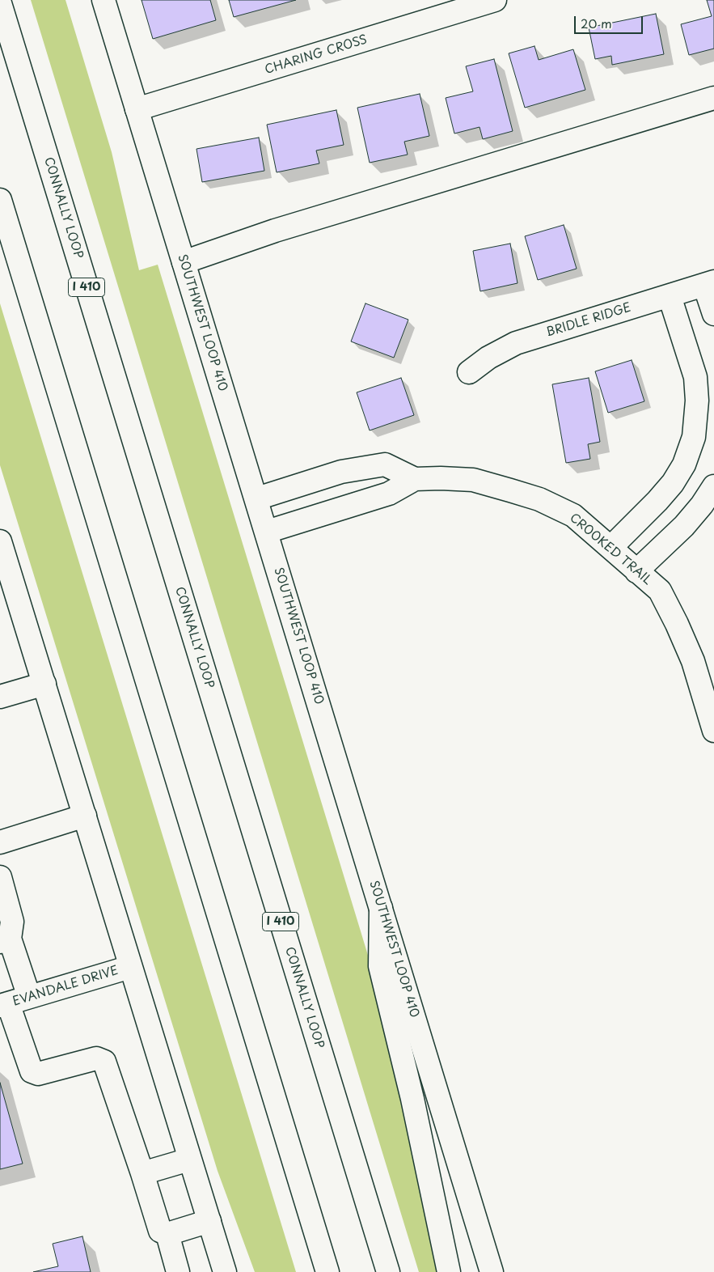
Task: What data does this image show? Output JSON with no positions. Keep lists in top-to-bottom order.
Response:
{
  "streets": {
    "main road": [
      "CHARING CROSS",
      "CONNALLY LOOP",
      "I 410",
      "BRIDLE RIDGE",
      "SOUTHWEST LOOP 410",
      "CROOKED TRAIL",
      "EVANDALE DRIVE"
    ]
  },
  "crossings": [
    ["CHARING CROSS", "SOUTHWEST LOOP 410"],
    ["SOUTHWEST LOOP 410", "CROOKED TRAIL"]
  ],
  "scale_bar": "20 m"
}
